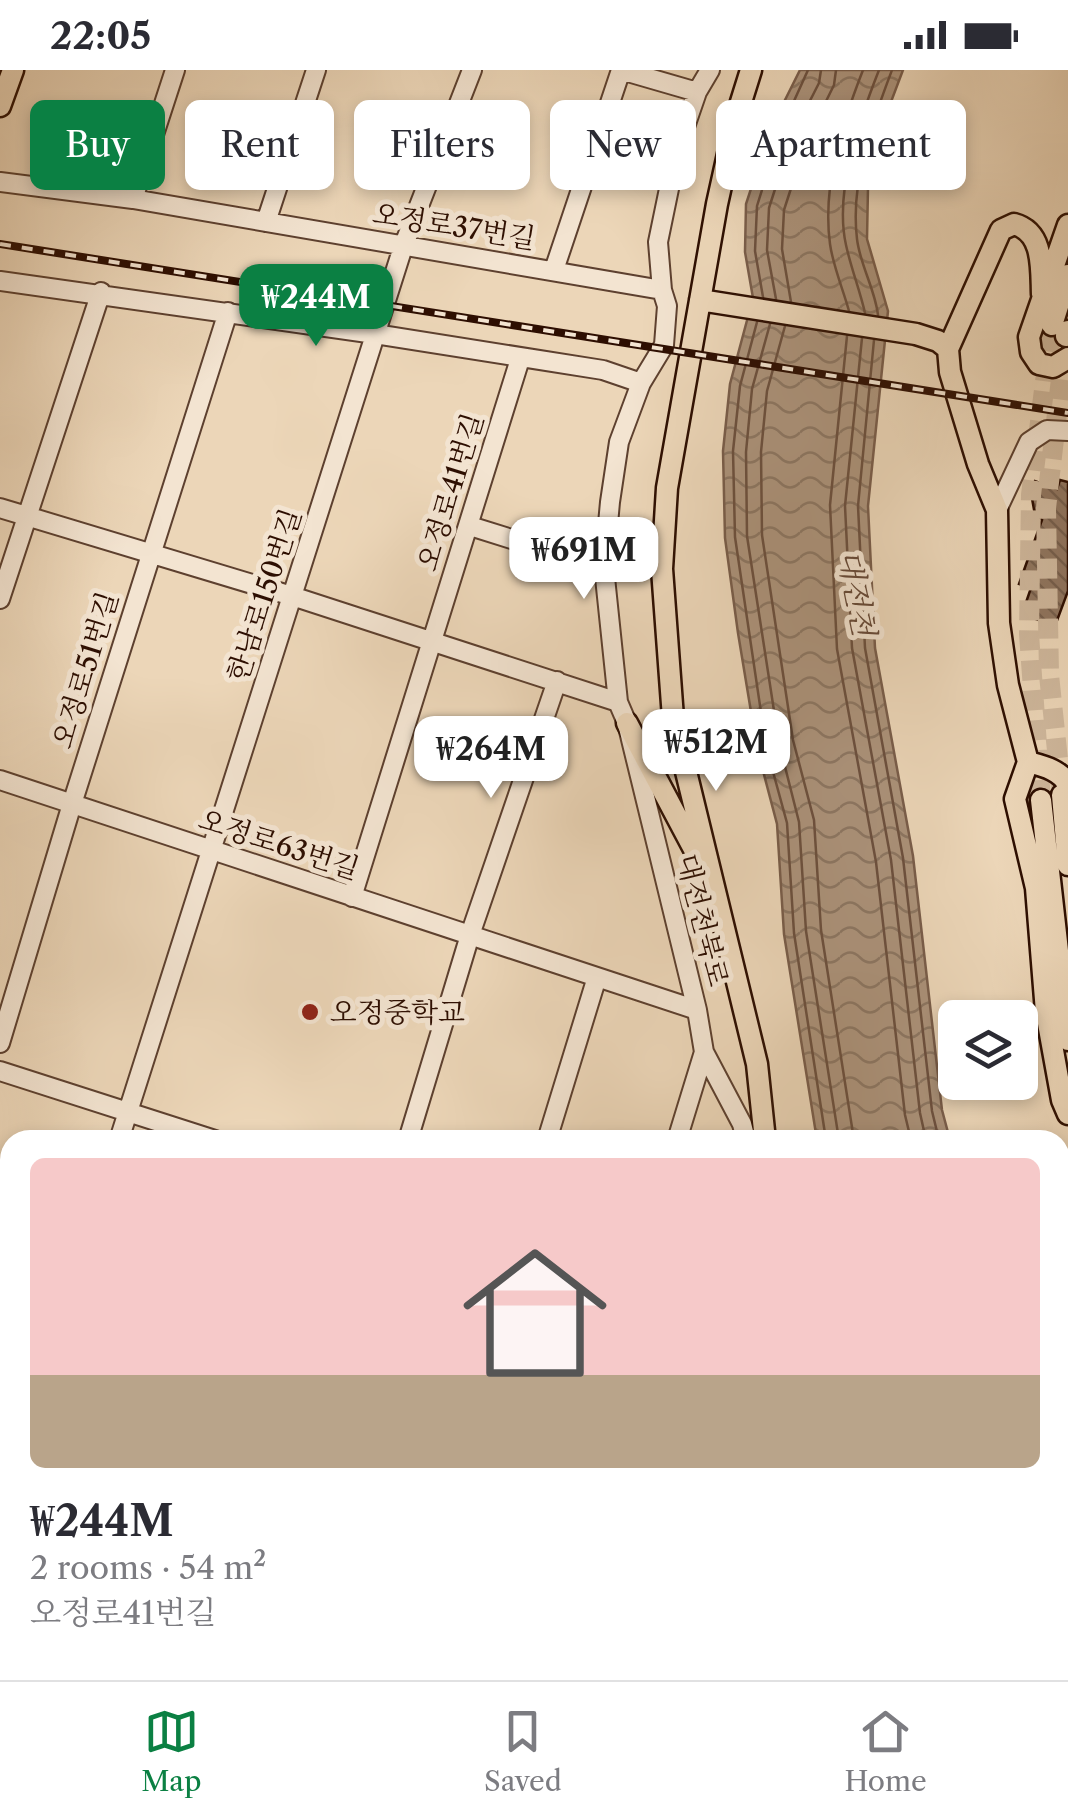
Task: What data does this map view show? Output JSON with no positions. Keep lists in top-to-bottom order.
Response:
{
  "streets": {
    "street": [
      "오정로37번길",
      "오정로41번길",
      "한남로150번길",
      "오정로51번길",
      "오정로63번길",
      "대전천북로"
    ]
  },
  "crossings": [
    ["오정로37번길", "한남로150번길"],
    ["오정로37번길", "대전천북로"],
    ["한남로150번길", "오정로63번길"],
    ["오정로51번길", "오정로63번길"],
    ["오정로63번길", "대전천북로"]
  ],
  "water": ["대전천"],
  "places": ["오정중학교"],
  "page": {
    "status": "22:05",
    "chip": [
      "Buy",
      "Rent",
      "Filters",
      "New",
      "Apartment"
    ],
    "price": [
      "₩244M",
      "₩691M",
      "₩512M",
      "₩264M"
    ],
    "list": [
      {
        "name": "₩244M",
        "note": "2 rooms · 54 m² · 오정로41번길"
      }
    ],
    "tabs": ["Map", "Saved", "Home"]
  }
}
